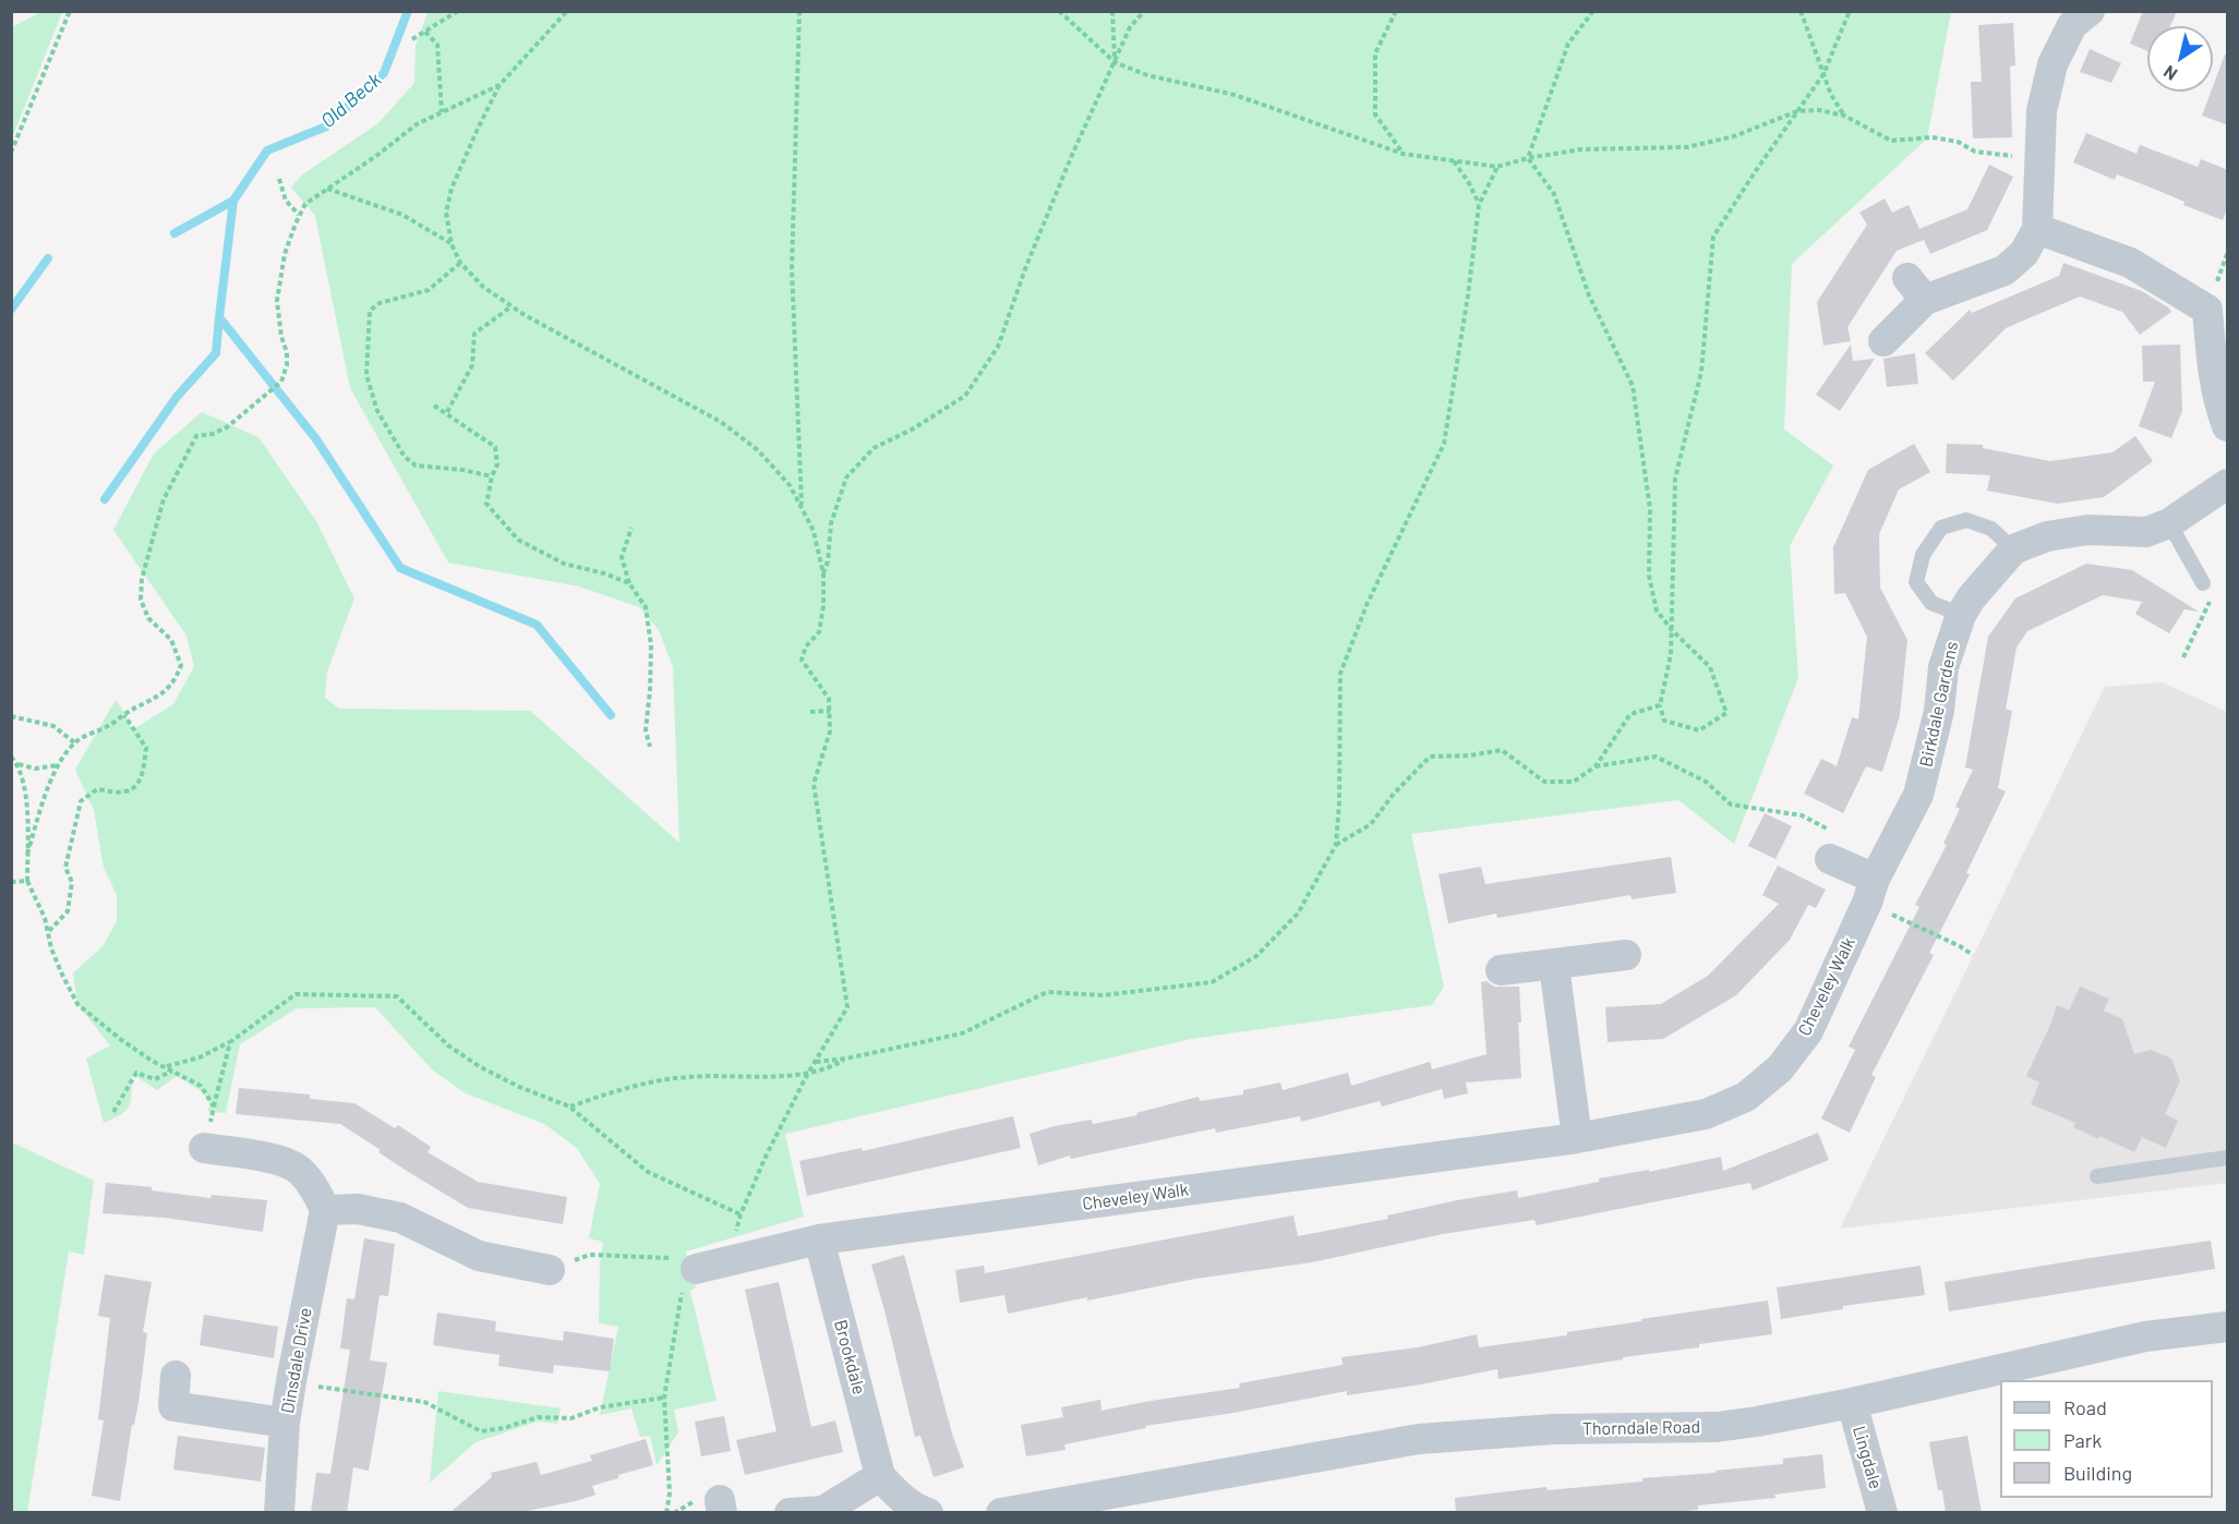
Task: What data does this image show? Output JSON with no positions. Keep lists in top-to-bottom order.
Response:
{
  "streets": {
    "street": [
      "Birkdale Gardens",
      "Cheveley Walk",
      "Brookdale",
      "Dinsdale Drive",
      "Thorndale Road",
      "Lingdale"
    ]
  },
  "crossings": [
    ["Birkdale Gardens", "Cheveley Walk"],
    ["Cheveley Walk", "Brookdale"],
    ["Thorndale Road", "Lingdale"]
  ],
  "water": ["Old Beck"],
  "legend": ["Road", "Park", "Building"],
  "north": "bottom left"
}
